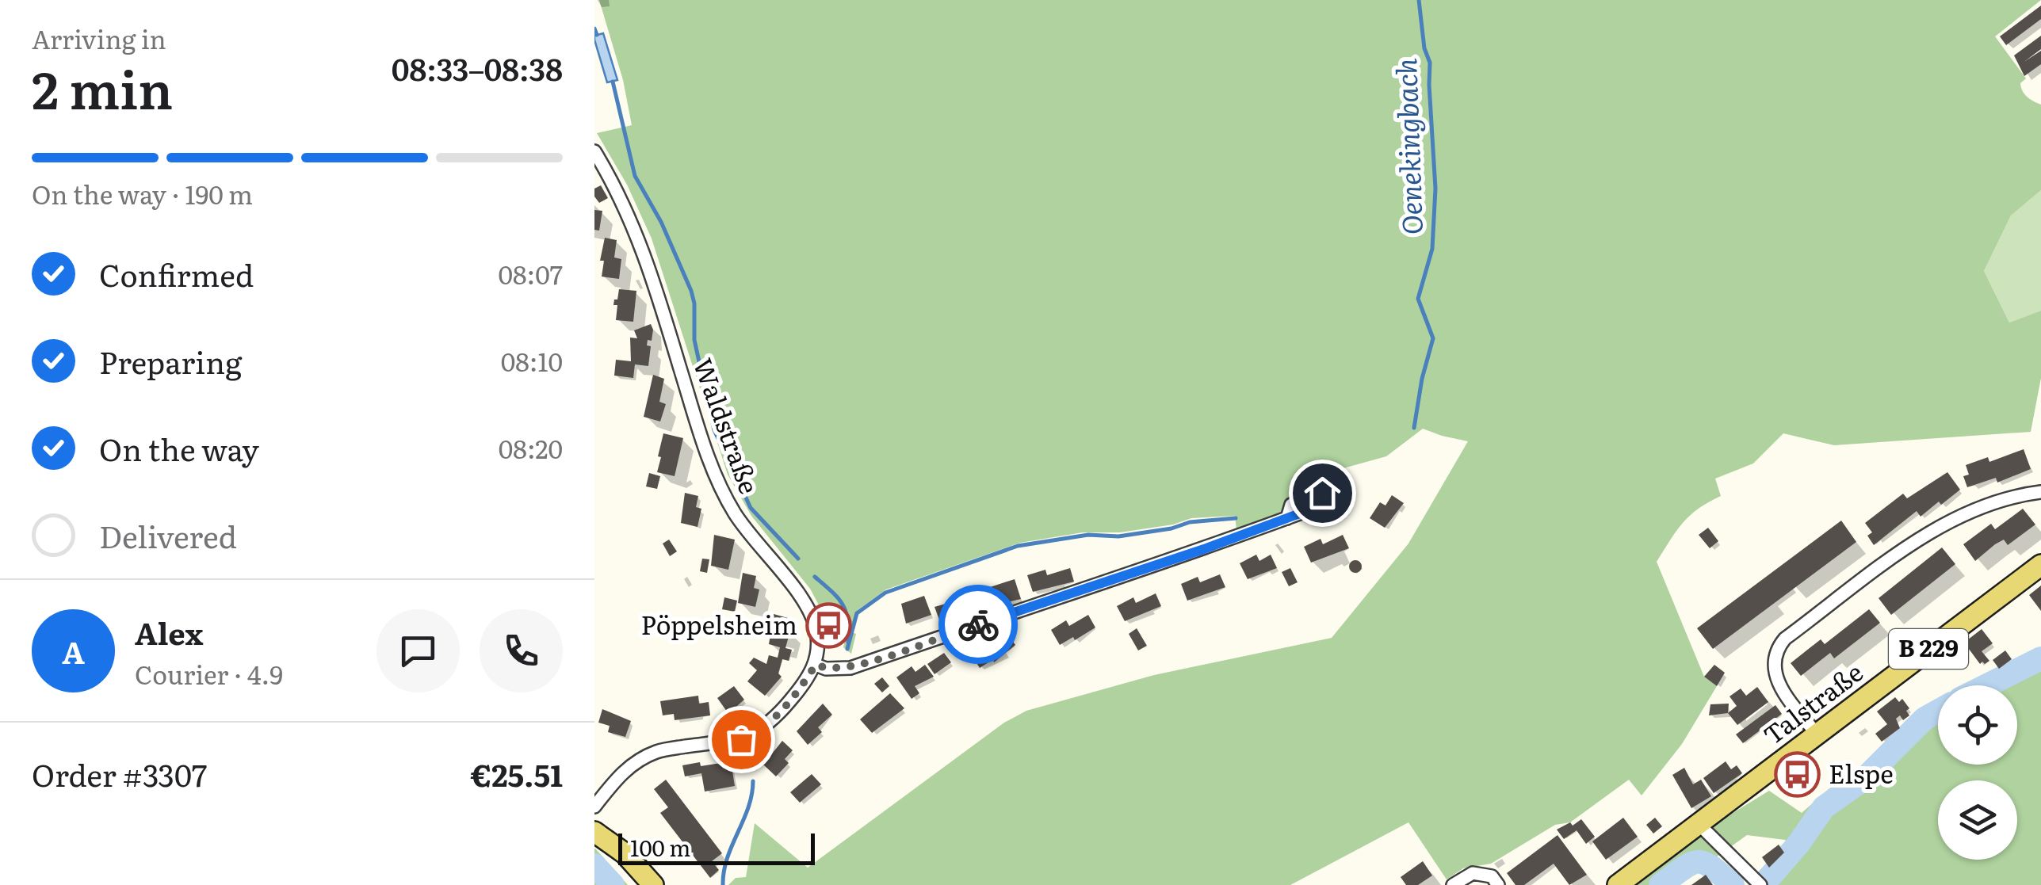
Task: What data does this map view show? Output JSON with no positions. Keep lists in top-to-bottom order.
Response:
{
  "streets": {
    "main road": ["B 229", "Talstraße"],
    "street": ["Waldstraße"]
  },
  "water": ["Oenekingbach"],
  "places": {
    "bus stop": ["Pöppelsheim", "Elspe"]
  },
  "scale_bar": "100 m",
  "page": {
    "heading": ["2 min", "Arriving in", "08:33–08:38"],
    "panel": [
      "Alex",
      "Courier · 4.9",
      "Order #3307",
      "€25.51"
    ],
    "bar": "On the way · 190 m",
    "list": [
      ["Confirmed", "08:07"],
      ["Preparing", "08:10"],
      ["On the way", "08:20"],
      "Delivered"
    ],
    "round": "A",
    "scale": "100 m"
  }
}
